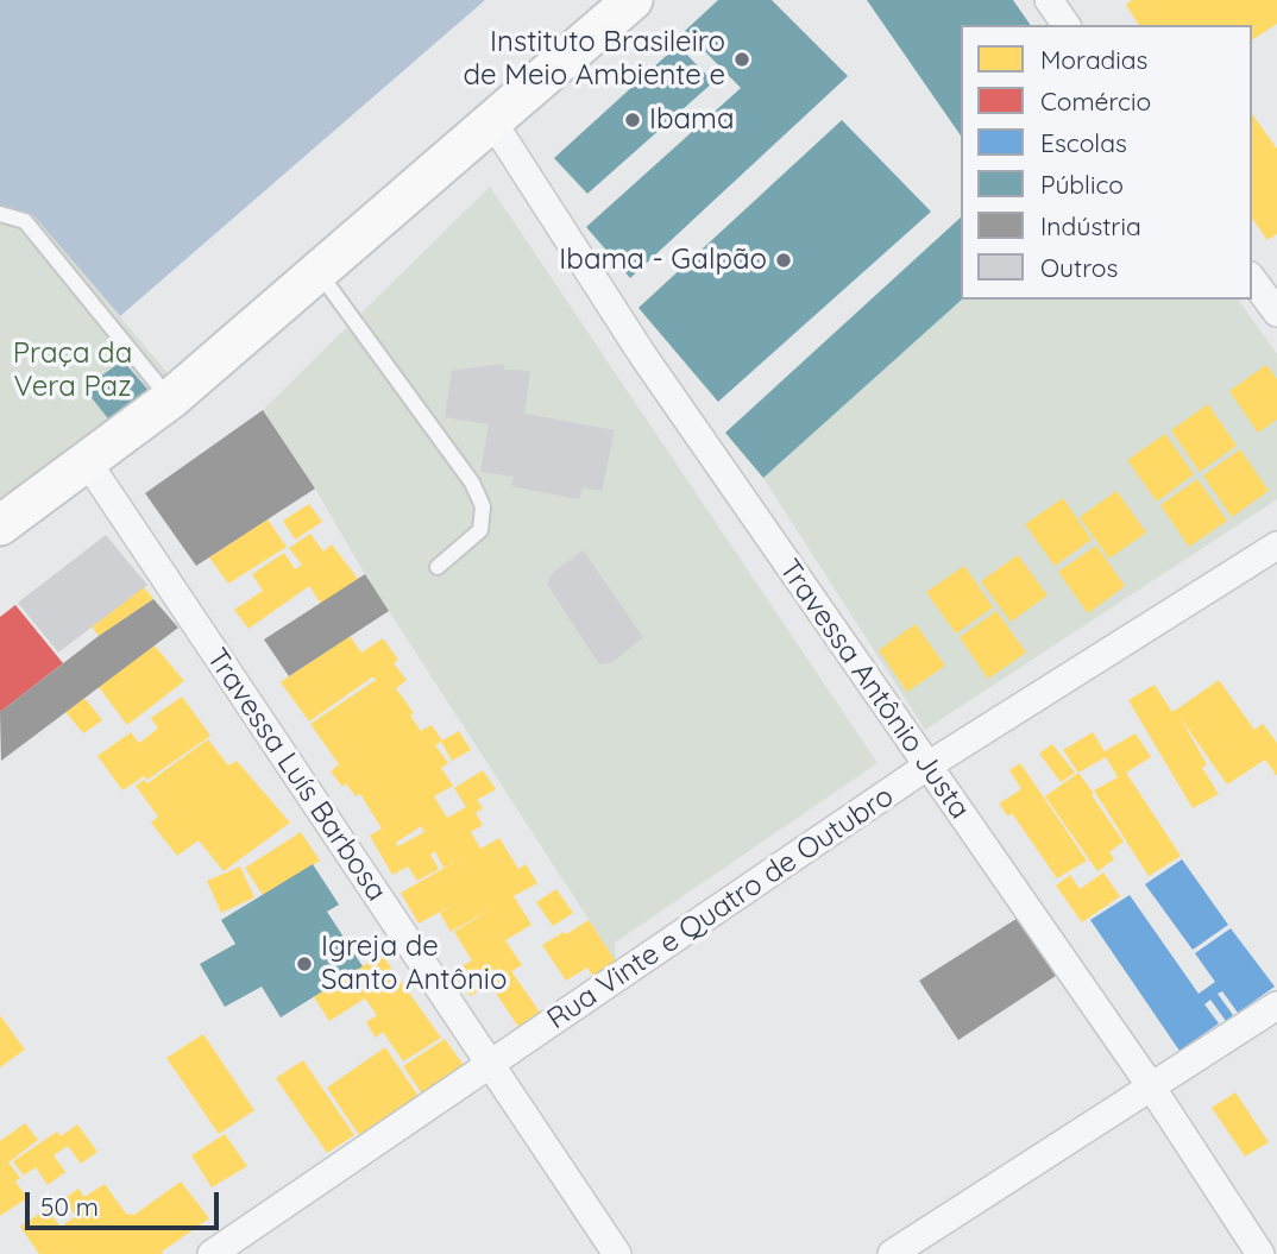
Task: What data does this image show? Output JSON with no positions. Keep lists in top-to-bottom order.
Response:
{
  "streets": {
    "street": ["Travessa Antônio Justa", "Travessa Luís Barbosa", "Rua Vinte e Quatro de Outubro"]
  },
  "crossings": [
    ["Travessa Antônio Justa", "Rua Vinte e Quatro de Outubro"],
    ["Travessa Luís Barbosa", "Rua Vinte e Quatro de Outubro"]
  ],
  "parks": ["Praça da Vera Paz"],
  "places": [
    "Instituto Brasileiro de Meio Ambiente e",
    "Ibama",
    "Ibama - Galpão",
    "Igreja de Santo Antônio"
  ],
  "legend": [
    "Moradias",
    "Comércio",
    "Escolas",
    "Público",
    "Indústria",
    "Outros"
  ],
  "scale_bar": "50 m"
}
